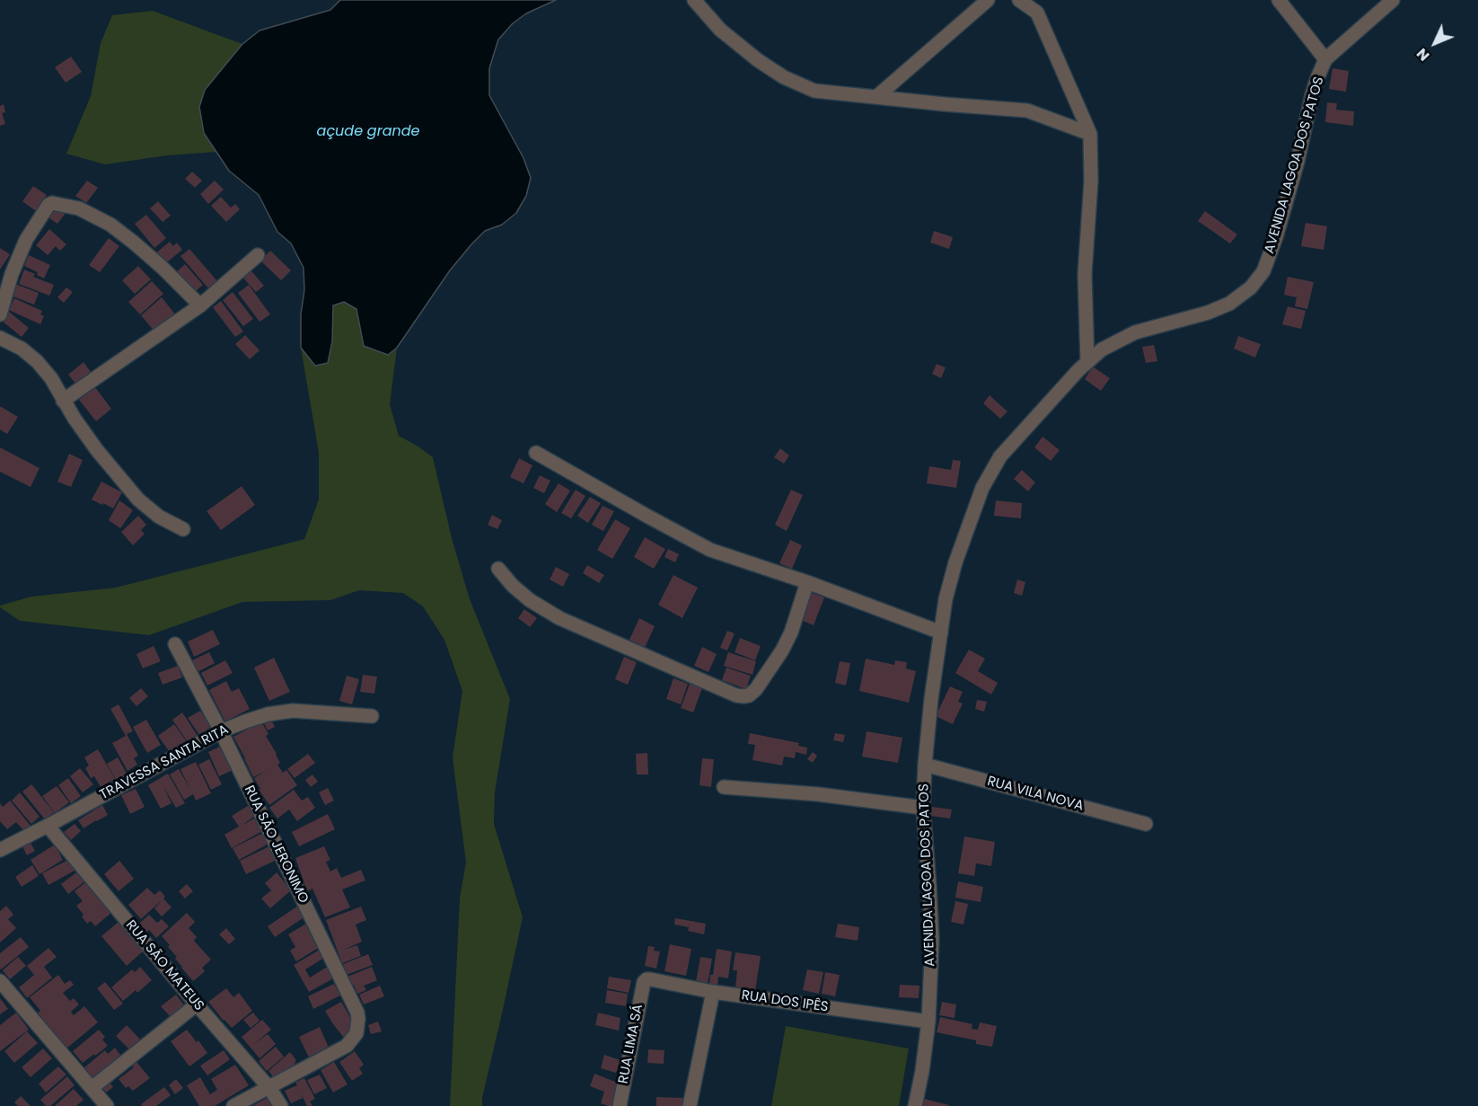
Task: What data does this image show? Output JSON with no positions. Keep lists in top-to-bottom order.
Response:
{
  "streets": {
    "street": [
      "AVENIDA LAGOA DOS PATOS",
      "TRAVESSA SANTA RITA",
      "RUA VILA NOVA",
      "RUA SÃO JERONIMO",
      "RUA SÃO MATEUS",
      "RUA DOS IPÊS",
      "RUA LIMA SÁ"
    ]
  },
  "crossings": [
    ["AVENIDA LAGOA DOS PATOS", "RUA VILA NOVA"],
    ["AVENIDA LAGOA DOS PATOS", "RUA DOS IPÊS"],
    ["TRAVESSA SANTA RITA", "RUA SÃO JERONIMO"],
    ["TRAVESSA SANTA RITA", "RUA SÃO MATEUS"],
    ["RUA SÃO JERONIMO", "RUA SÃO MATEUS"],
    ["RUA DOS IPÊS", "RUA LIMA SÁ"]
  ],
  "water": ["açude grande"],
  "north": "bottom left"
}
